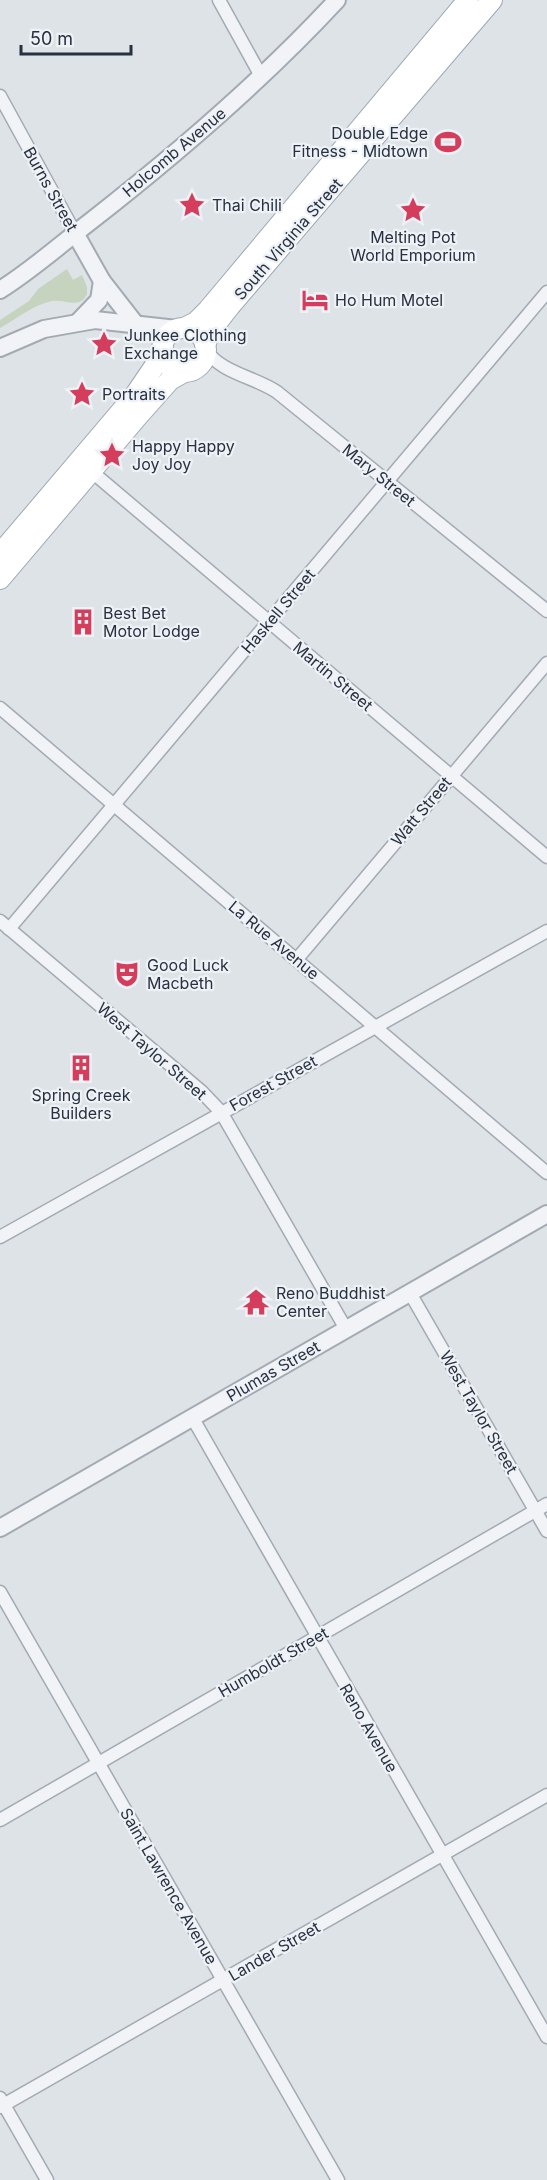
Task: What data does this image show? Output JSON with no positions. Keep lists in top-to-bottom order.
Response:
{
  "streets": {
    "main road": ["South Virginia Street"],
    "street": [
      "Holcomb Avenue",
      "Burns Street",
      "Mary Street",
      "Haskell Street",
      "Martin Street",
      "Watt Street",
      "La Rue Avenue",
      "West Taylor Street",
      "Forest Street",
      "Plumas Street",
      "Humboldt Street",
      "Reno Avenue",
      "Saint Lawrence Avenue",
      "Lander Street"
    ]
  },
  "crossings": [
    ["Holcomb Avenue", "Burns Street"],
    ["South Virginia Street", "Mary Street"],
    ["Mary Street", "Haskell Street"],
    ["Haskell Street", "Martin Street"],
    ["Haskell Street", "La Rue Avenue"],
    ["Haskell Street", "West Taylor Street"],
    ["Martin Street", "Watt Street"],
    ["Watt Street", "La Rue Avenue"],
    ["La Rue Avenue", "Forest Street"],
    ["West Taylor Street", "Forest Street"],
    ["West Taylor Street", "Plumas Street"],
    ["West Taylor Street", "Humboldt Street"],
    ["Plumas Street", "Reno Avenue"],
    ["Humboldt Street", "Reno Avenue"],
    ["Humboldt Street", "Saint Lawrence Avenue"],
    ["Reno Avenue", "Lander Street"],
    ["Saint Lawrence Avenue", "Lander Street"]
  ],
  "places": {
    "sports": ["Double Edge Fitness - Midtown"],
    "place": [
      "Thai Chili",
      "Melting Pot World Emporium",
      "Junkee Clothing Exchange",
      "Portraits",
      "Happy Happy Joy Joy"
    ],
    "hotel": ["Ho Hum Motel"],
    "building": ["Best Bet Motor Lodge", "Spring Creek Builders"],
    "theatre": ["Good Luck Macbeth"],
    "temple": ["Reno Buddhist Center"]
  },
  "scale_bar": "50 m"
}
